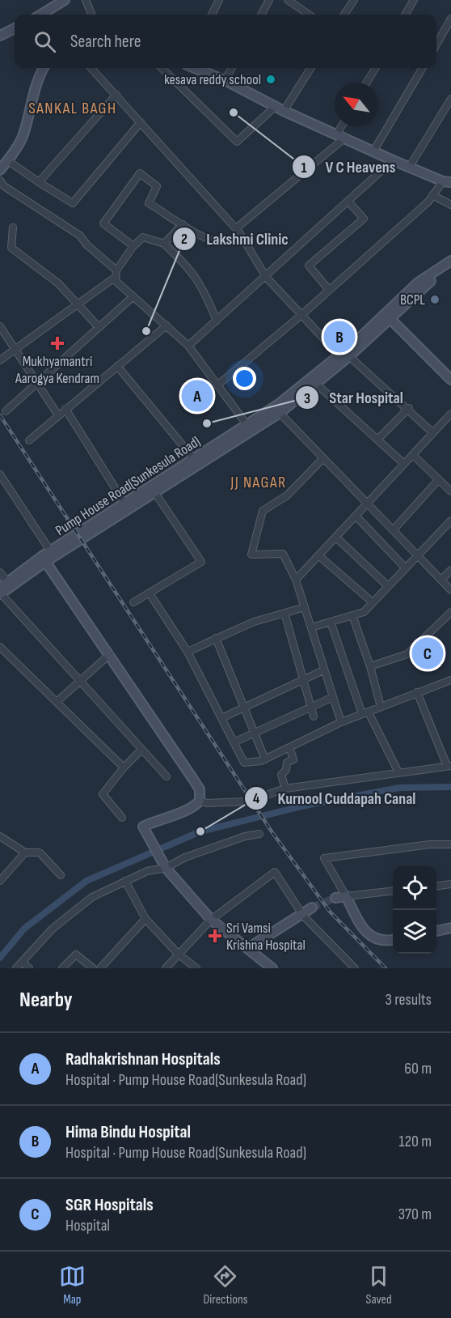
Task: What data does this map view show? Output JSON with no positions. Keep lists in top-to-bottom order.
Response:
{
  "streets": {
    "street": ["Pump House Road(Sunkesula Road)"]
  },
  "districts": ["SANKAL BAGH", "JJ NAGAR"],
  "places": {
    "other": [
      "kesava reddy school",
      "V C Heavens",
      "BCPL",
      "Lakshmi Clinic",
      "Star Hospital",
      "Kurnool Cuddapah Canal"
    ],
    "health": ["Mukhyamantri Aarogya Kendram", "Sri Vamsi Krishna Hospital"]
  },
  "north": "top left",
  "page": {
    "search": "Search here",
    "pins": ["B", "A", "C"],
    "heading": ["Nearby", "3 results"],
    "list": [
      {
        "mark": "A",
        "name": "Radhakrishnan Hospitals",
        "note": "Hospital · Pump House Road(Sunkesula Road)",
        "value": "60 m"
      },
      {
        "mark": "B",
        "name": "Hima Bindu Hospital",
        "note": "Hospital · Pump House Road(Sunkesula Road)",
        "value": "120 m"
      },
      {
        "mark": "C",
        "name": "SGR Hospitals",
        "note": "Hospital",
        "value": "370 m"
      }
    ],
    "nav": ["Map", "Directions", "Saved"]
  }
}
